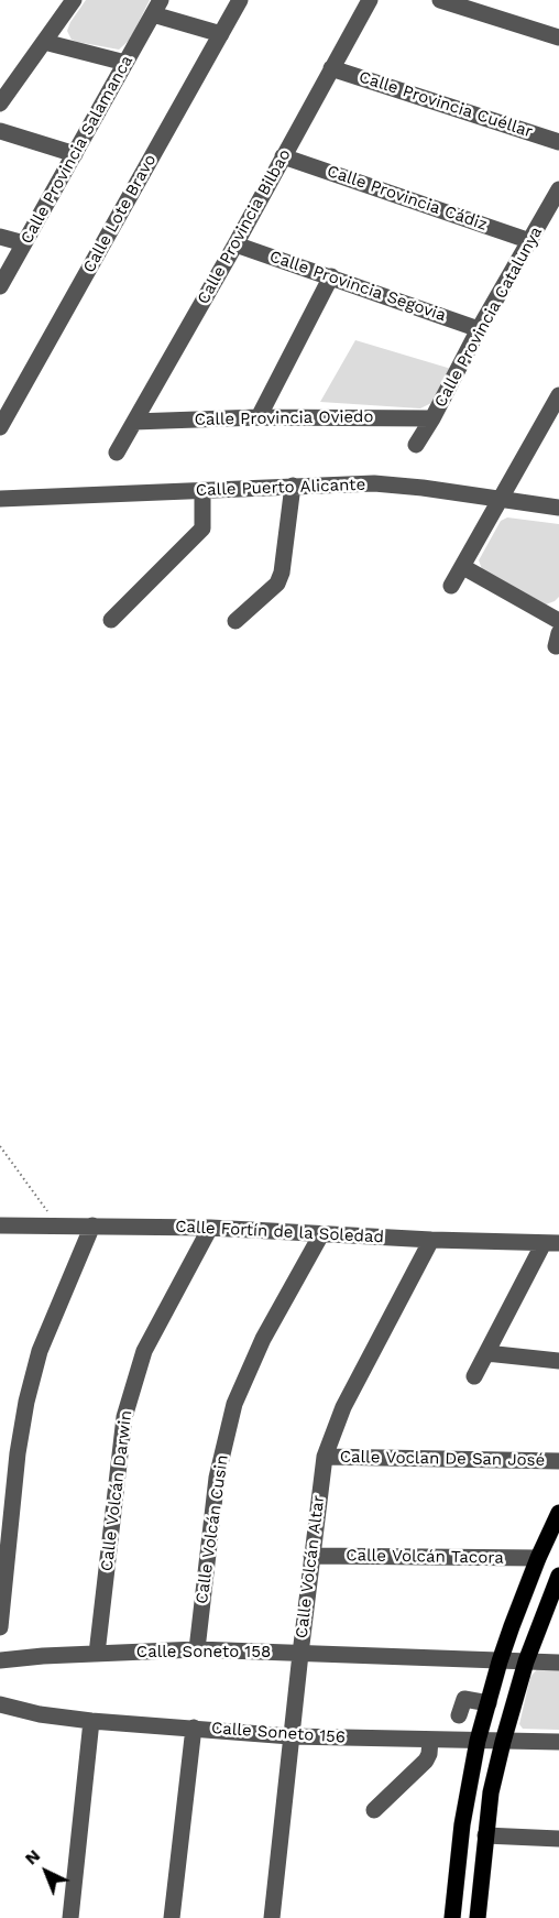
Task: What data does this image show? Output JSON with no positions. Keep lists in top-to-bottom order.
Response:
{
  "streets": {
    "street": [
      "Calle Provincia Cuéllar",
      "Calle Provincia Salamanca",
      "Calle Provincia Cádiz",
      "Calle Lote Bravo",
      "Calle Provincia Bilbao",
      "Calle Provincia Segovia",
      "Calle Provincia Catalunya",
      "Calle Provincia Oviedo",
      "Calle Puerto Alicante",
      "Calle Fortín de la Soledad",
      "Calle Voclan De San José",
      "Calle Volcán Darwin",
      "Calle Volcán Cusin",
      "Calle Volcán Tacora",
      "Calle Volcán Altar",
      "Calle Soneto 158",
      "Calle Soneto 156"
    ]
  },
  "crossings": [
    ["Calle Provincia Cuéllar", "Calle Provincia Bilbao"],
    ["Calle Provincia Salamanca", "Calle Lote Bravo"],
    ["Calle Provincia Cádiz", "Calle Provincia Bilbao"],
    ["Calle Provincia Cádiz", "Calle Provincia Catalunya"],
    ["Calle Provincia Bilbao", "Calle Provincia Segovia"],
    ["Calle Provincia Bilbao", "Calle Provincia Oviedo"],
    ["Calle Provincia Segovia", "Calle Provincia Catalunya"],
    ["Calle Provincia Catalunya", "Calle Provincia Oviedo"],
    ["Calle Fortín de la Soledad", "Calle Volcán Darwin"],
    ["Calle Fortín de la Soledad", "Calle Volcán Cusin"],
    ["Calle Fortín de la Soledad", "Calle Volcán Altar"],
    ["Calle Voclan De San José", "Calle Volcán Altar"],
    ["Calle Volcán Darwin", "Calle Soneto 158"],
    ["Calle Volcán Cusin", "Calle Soneto 158"],
    ["Calle Volcán Tacora", "Calle Volcán Altar"],
    ["Calle Volcán Altar", "Calle Soneto 158"],
    ["Calle Volcán Altar", "Calle Soneto 156"]
  ],
  "north": "top left"
}
